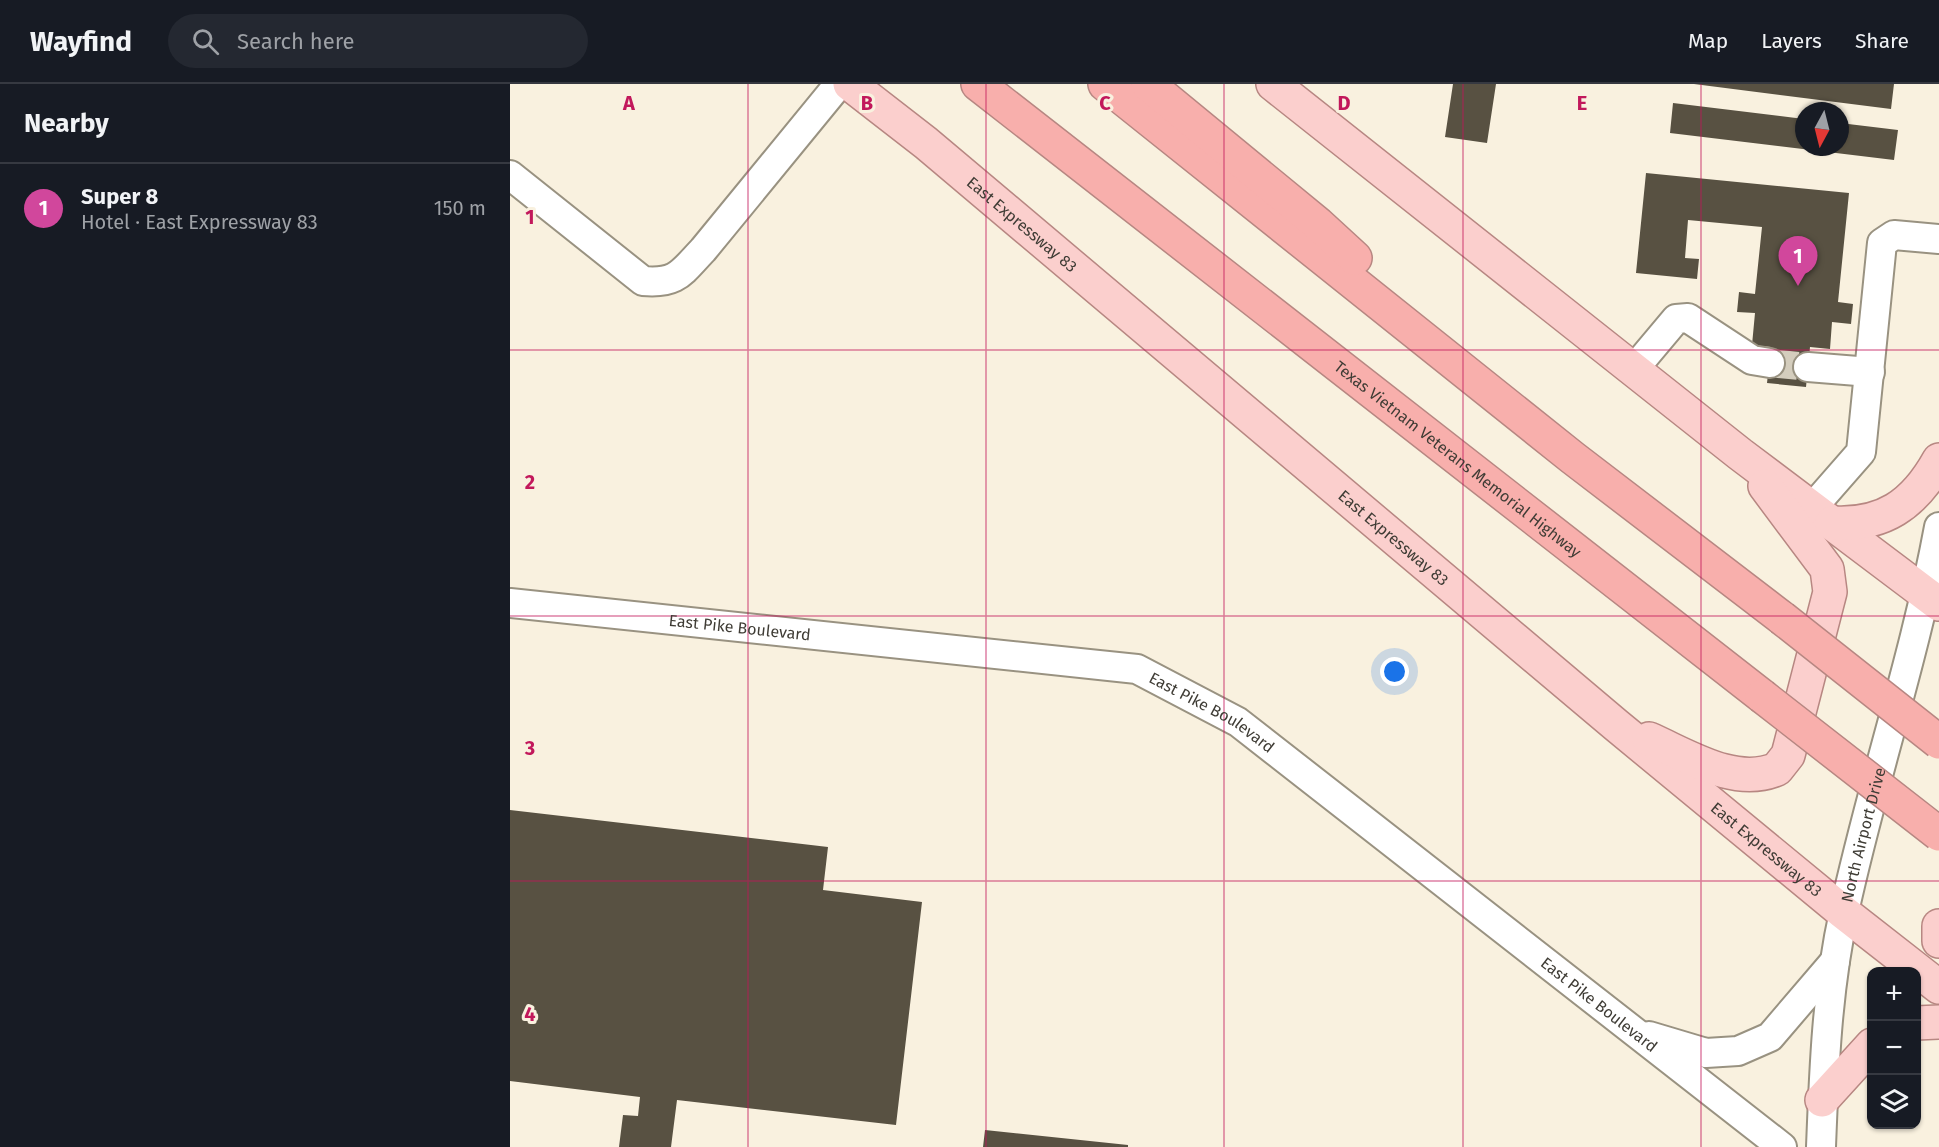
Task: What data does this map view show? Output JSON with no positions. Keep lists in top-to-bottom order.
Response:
{
  "streets": {
    "highway": ["Texas Vietnam Veterans Memorial Highway"],
    "main road": ["East Expressway 83"],
    "street": ["East Pike Boulevard", "North Airport Drive"]
  },
  "crossings": [
    ["East Expressway 83", "North Airport Drive"]
  ],
  "north": "bottom",
  "page": {
    "header": "Wayfind",
    "search": "Search here",
    "nav": ["Map", "Layers", "Share"],
    "heading": "Nearby",
    "list": [
      {
        "mark": "1",
        "name": "Super 8",
        "note": "Hotel · East Expressway 83",
        "value": "150 m"
      }
    ],
    "pins": "1",
    "map_buttons": ["+", "−"]
  },
  "grid": {
    "columns": [
      "A",
      "B",
      "C",
      "D",
      "E"
    ],
    "rows": [
      "1",
      "2",
      "3",
      "4"
    ]
  }
}
